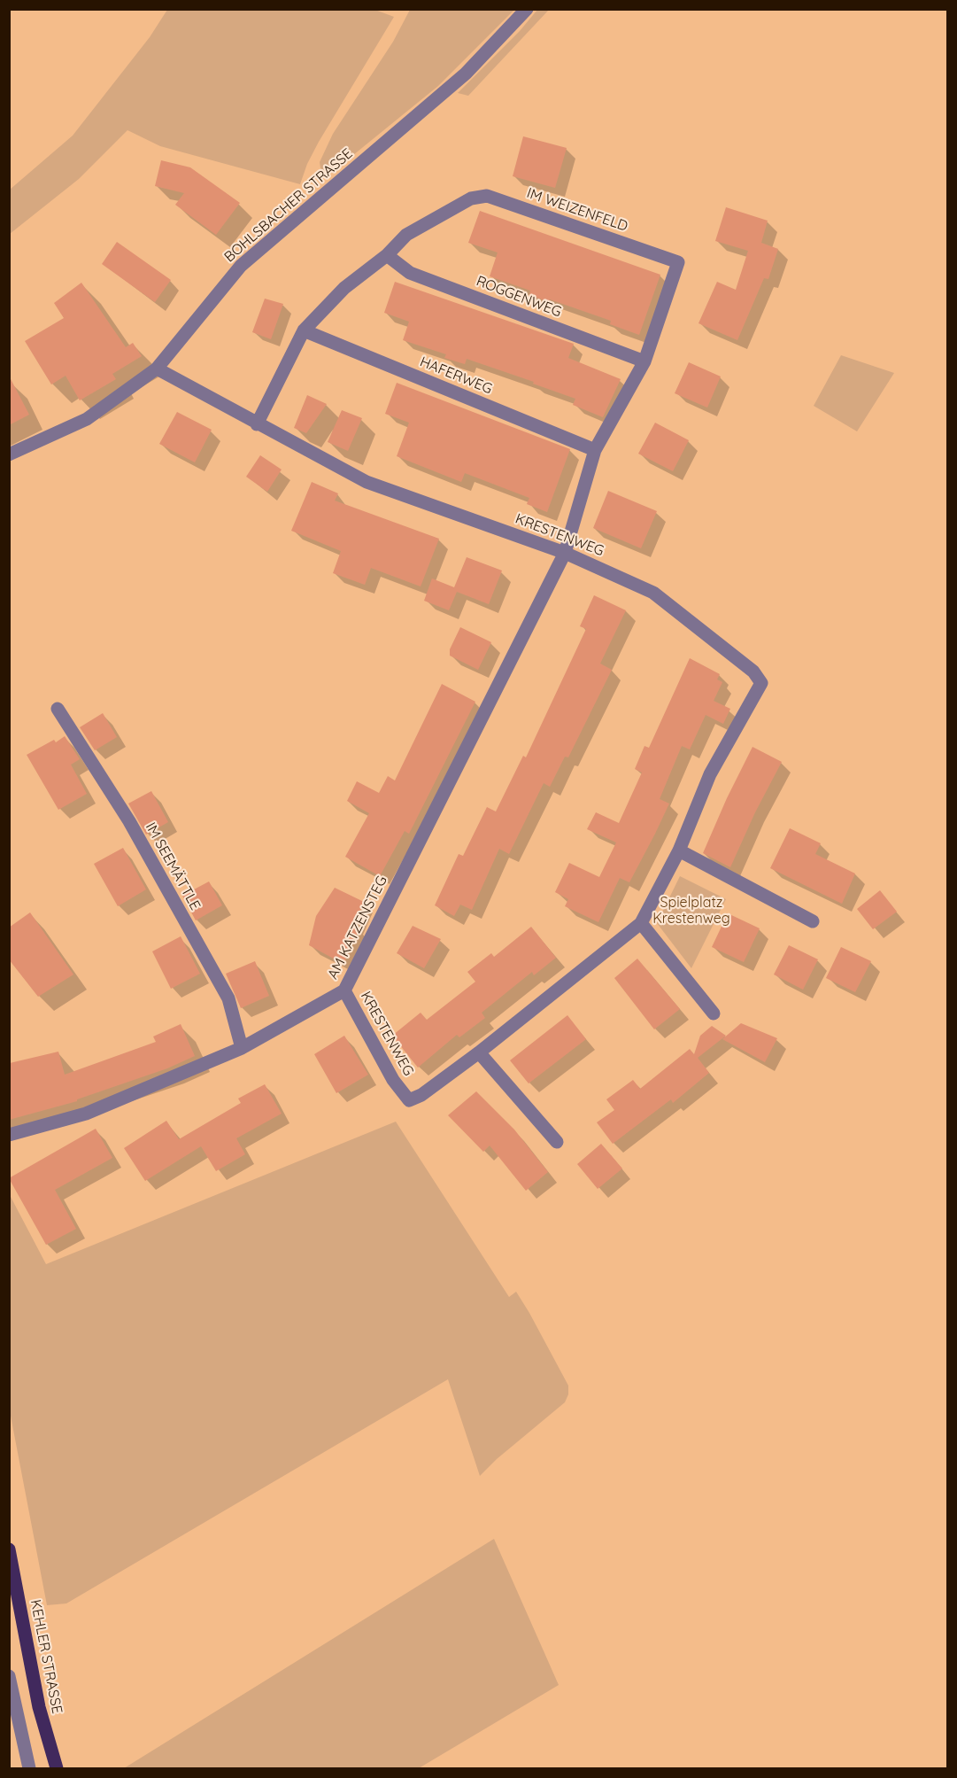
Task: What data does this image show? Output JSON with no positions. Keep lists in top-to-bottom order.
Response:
{
  "streets": {
    "main road": ["KEHLER STRASSE"],
    "street": [
      "BOHLSBACHER STRASSE",
      "IM WEIZENFELD",
      "ROGGENWEG",
      "HAFERWEG",
      "KRESTENWEG",
      "IM SEEMÄTTLE",
      "AM KATZENSTEG"
    ]
  },
  "crossings": [
    ["BOHLSBACHER STRASSE", "KRESTENWEG"],
    ["IM WEIZENFELD", "ROGGENWEG"],
    ["IM WEIZENFELD", "HAFERWEG"],
    ["IM WEIZENFELD", "KRESTENWEG"],
    ["IM WEIZENFELD", "AM KATZENSTEG"],
    ["KRESTENWEG", "AM KATZENSTEG"],
    ["IM SEEMÄTTLE", "AM KATZENSTEG"]
  ],
  "parks": ["Spielplatz Krestenweg"]
}
